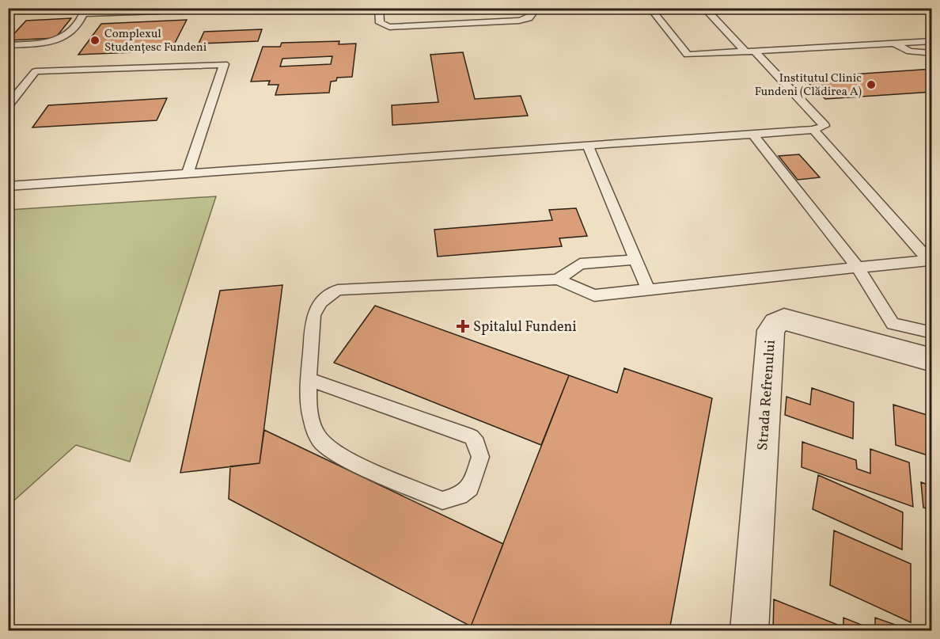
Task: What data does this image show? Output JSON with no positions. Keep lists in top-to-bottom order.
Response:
{
  "streets": {
    "street": ["Strada Refrenului"]
  },
  "places": {
    "other": ["Complexul Studențesc Fundeni", "Institutul Clinic Fundeni (Clădirea A)"],
    "health": ["Spitalul Fundeni"]
  }
}
